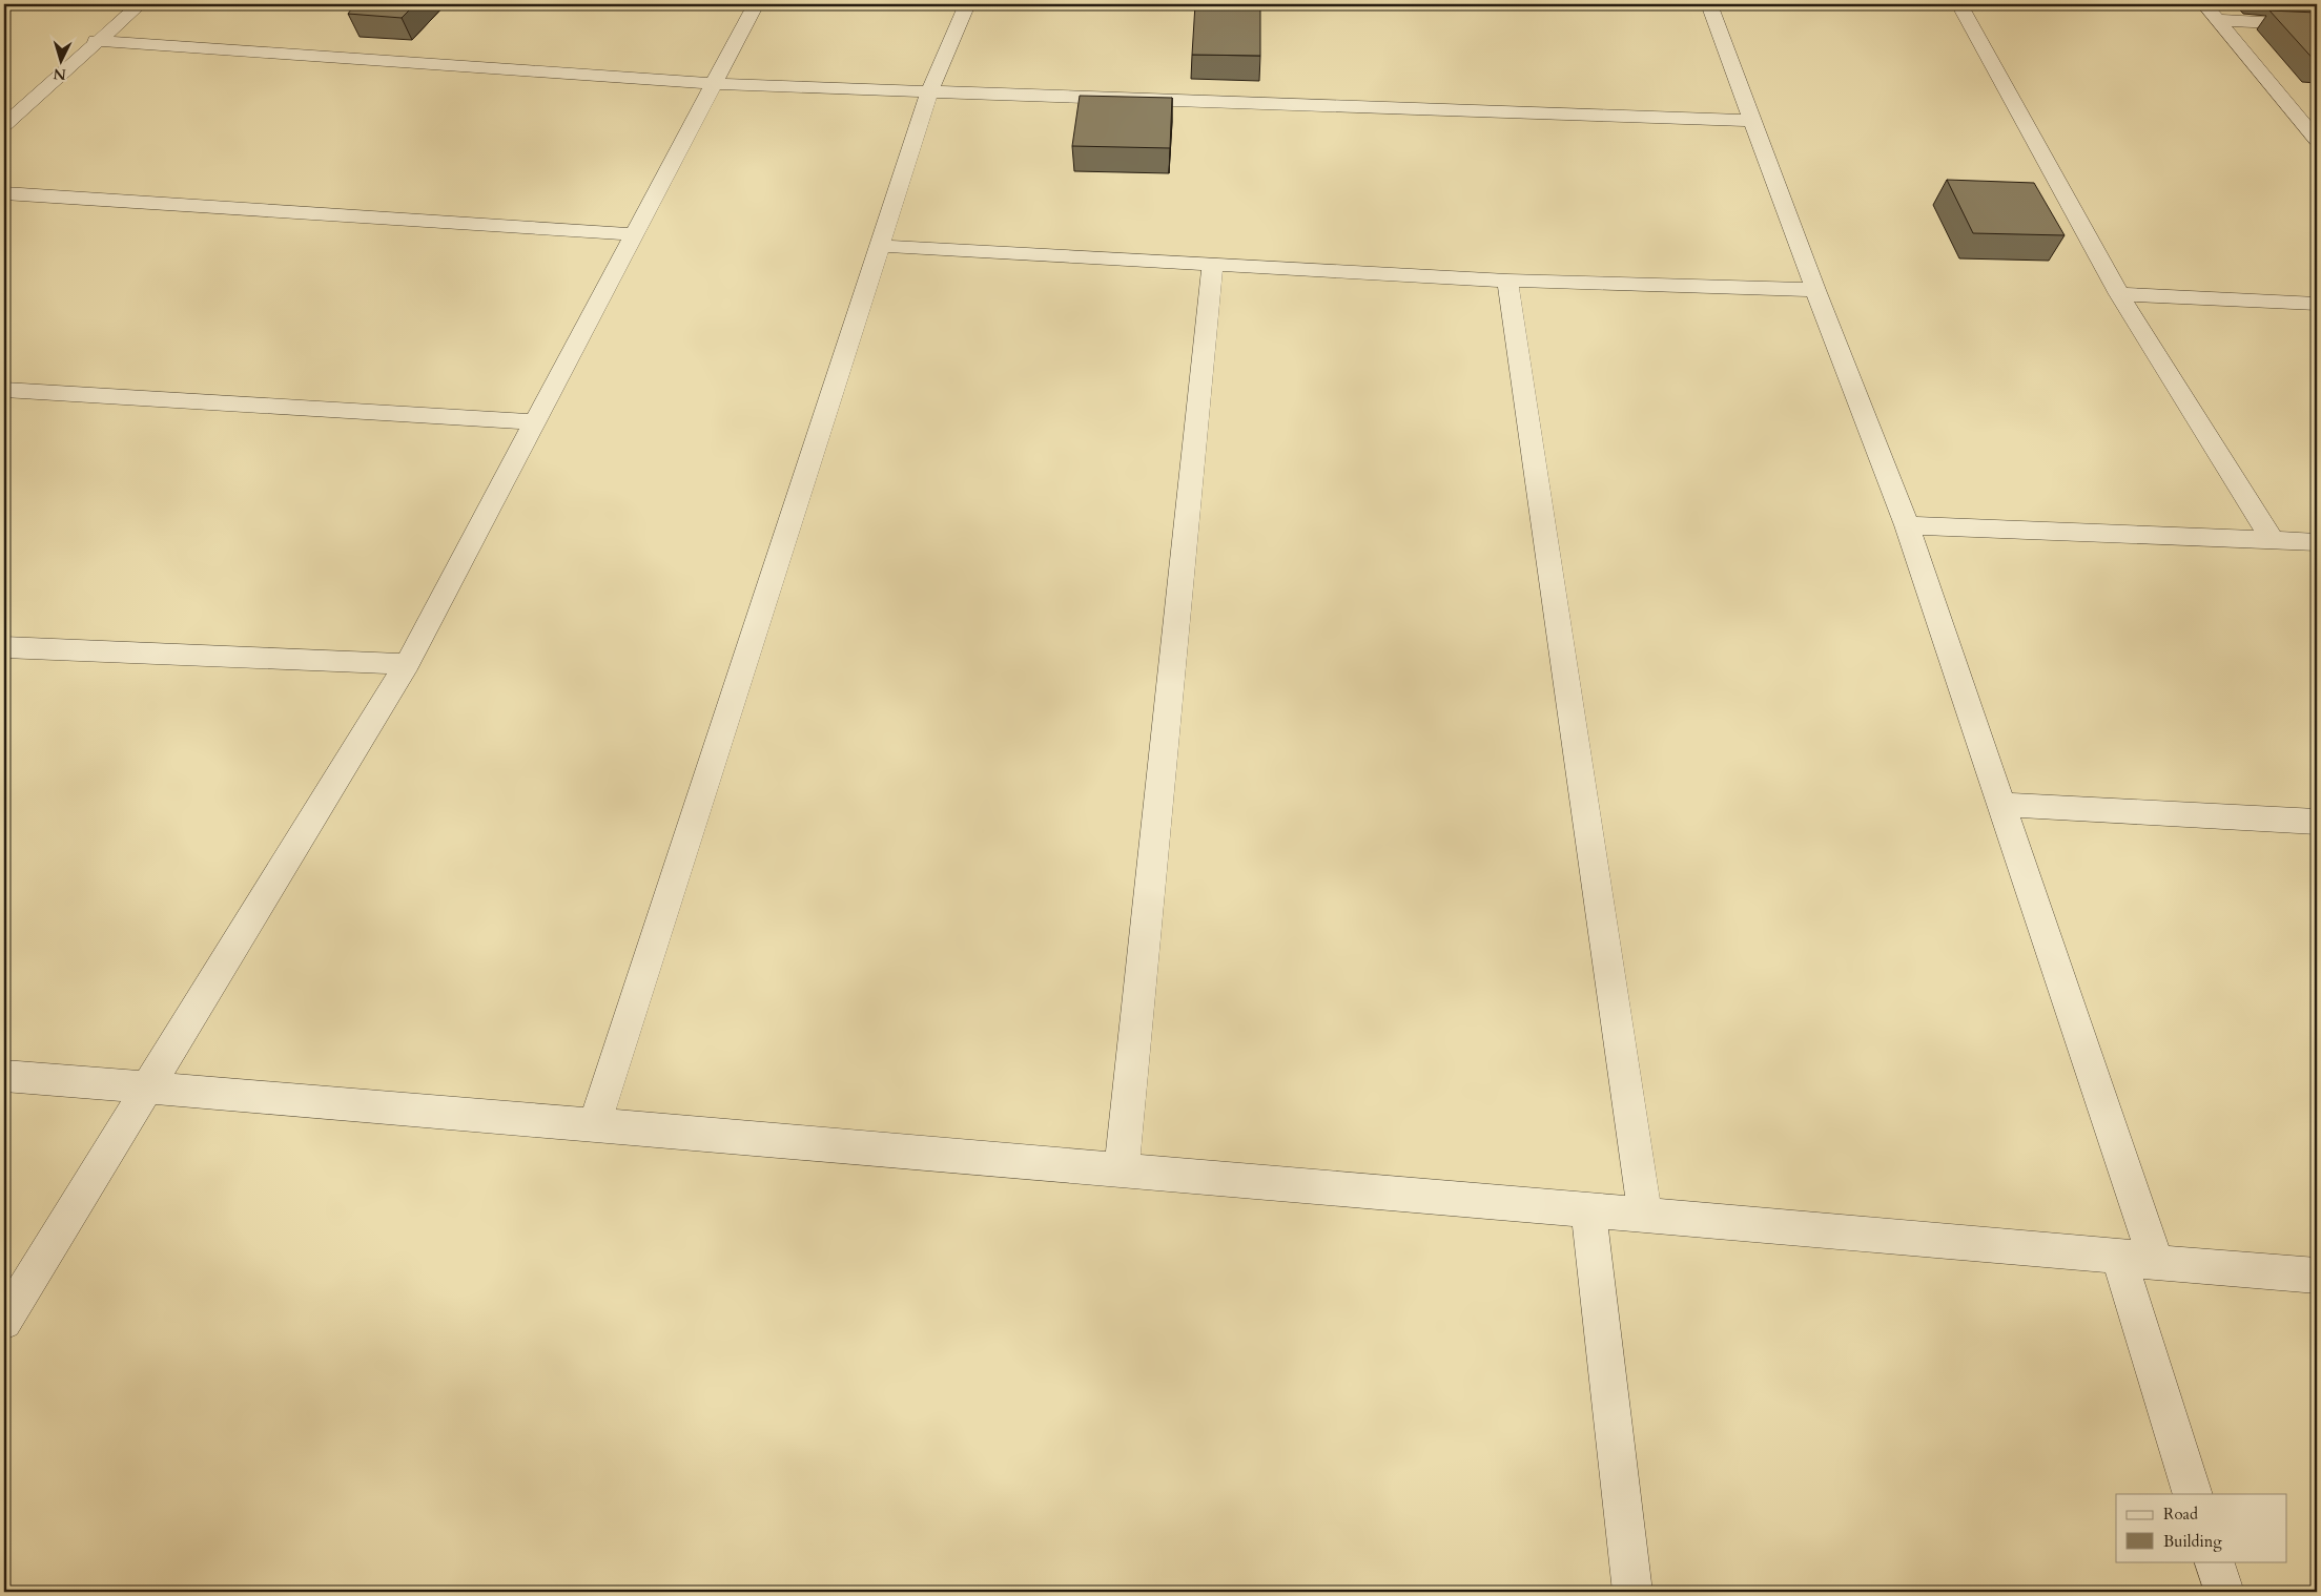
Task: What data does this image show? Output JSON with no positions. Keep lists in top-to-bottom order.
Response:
{
  "legend": ["Road", "Building"],
  "north": "bottom"
}
